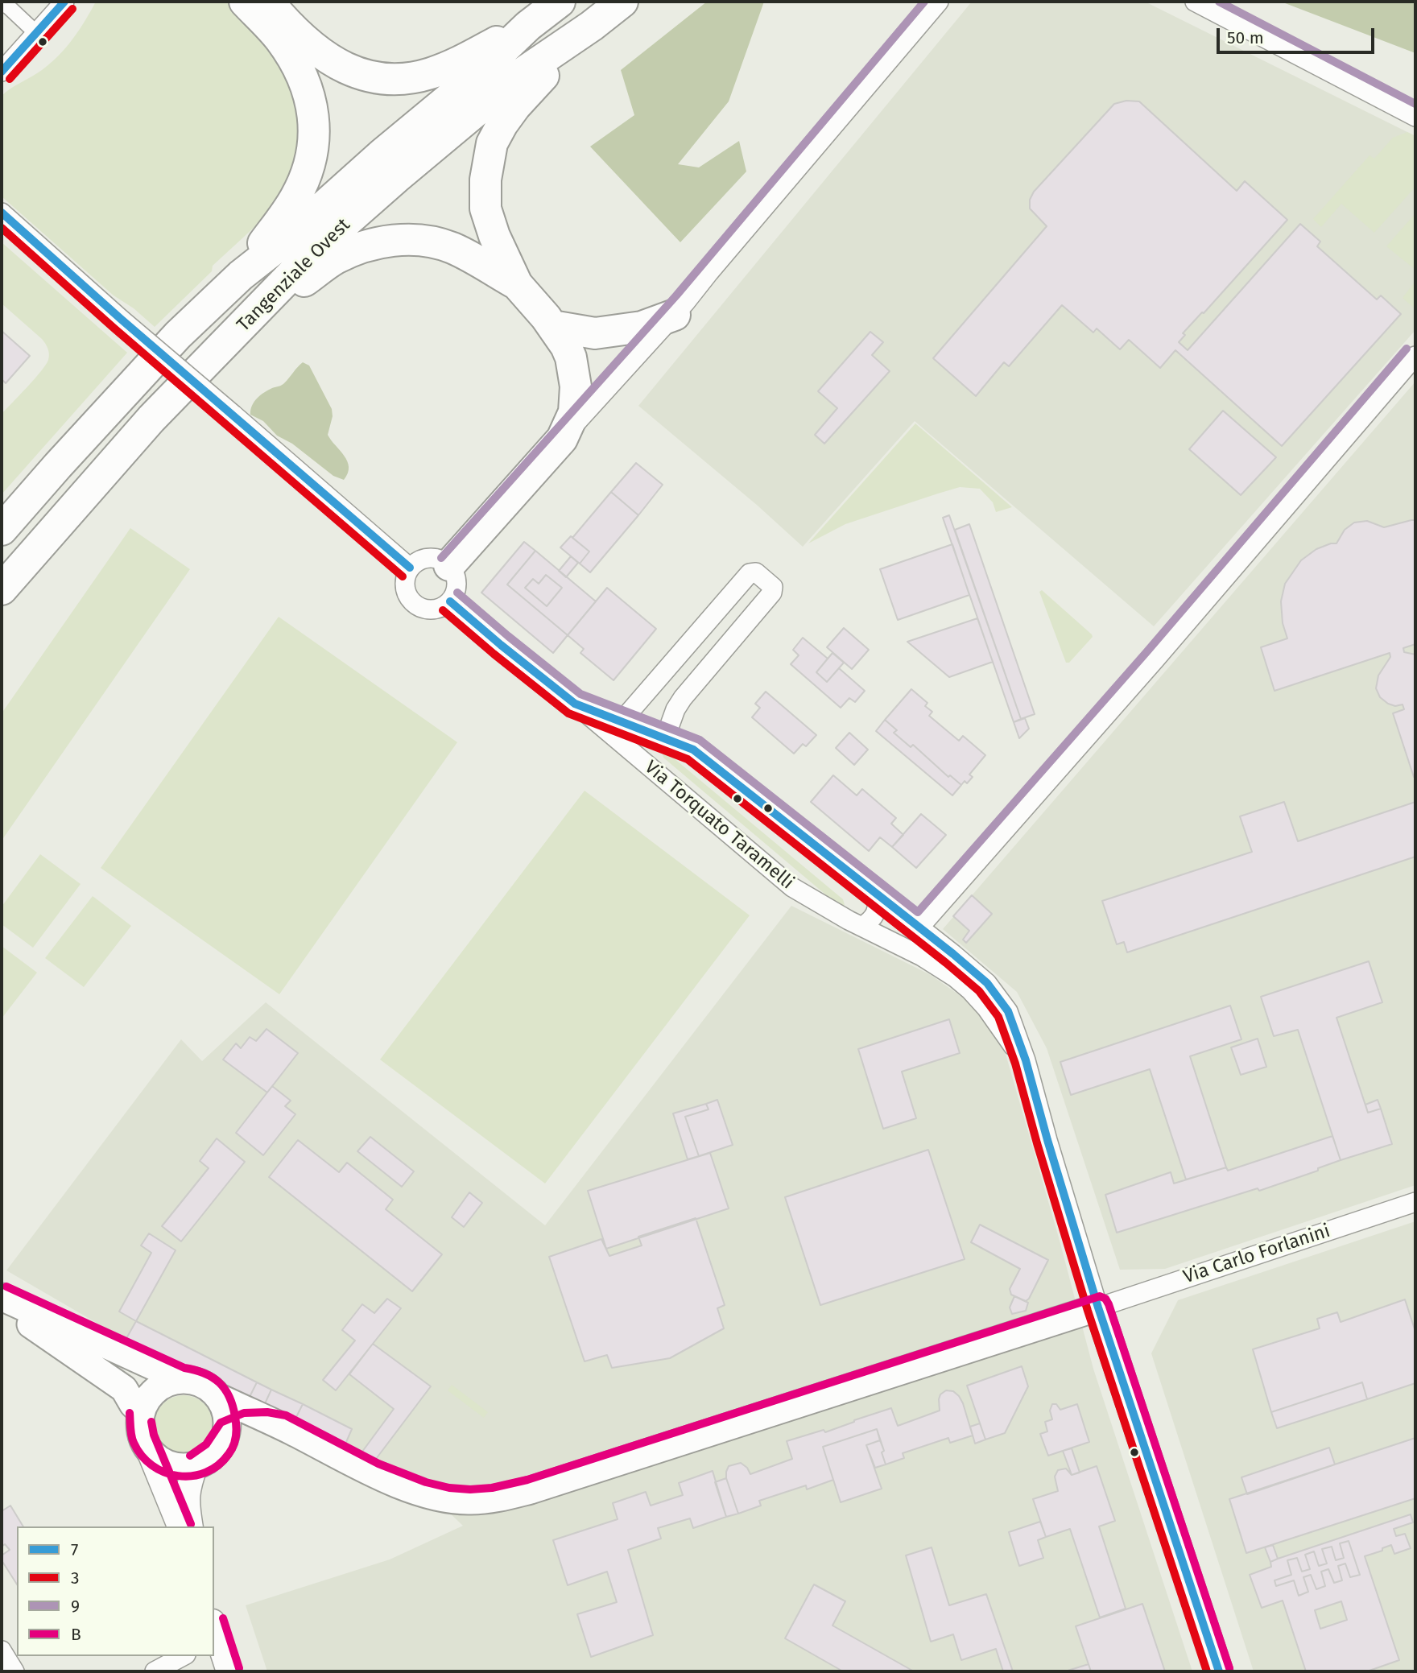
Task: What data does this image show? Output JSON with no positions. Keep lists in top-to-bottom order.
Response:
{
  "streets": {
    "highway": ["Tangenziale Ovest"],
    "main road": ["Via Torquato Taramelli"],
    "street": ["Via Carlo Forlanini"]
  },
  "crossings": [
    ["Via Torquato Taramelli", "Via Carlo Forlanini"]
  ],
  "lines": [
    "transit line 7",
    "transit line 9",
    "transit line 3",
    "transit line B"
  ],
  "legend": [
    "7",
    "3",
    "9",
    "B"
  ],
  "scale_bar": "50 m"
}
